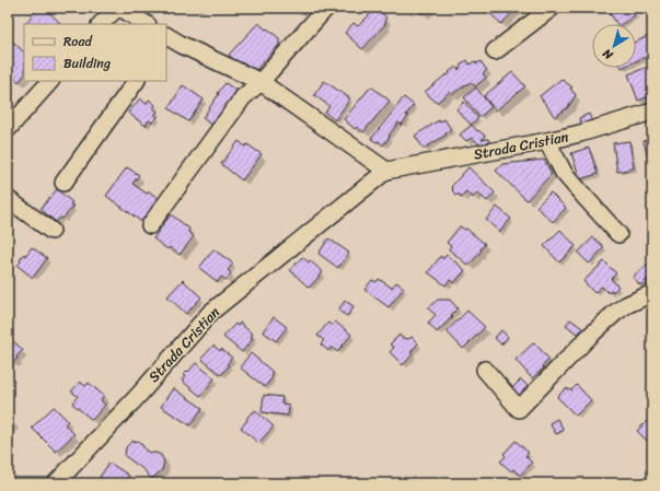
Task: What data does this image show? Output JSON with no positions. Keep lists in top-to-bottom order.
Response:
{
  "streets": {
    "street": ["Strada Cristian"]
  },
  "legend": ["Road", "Building"],
  "north": "bottom left"
}
